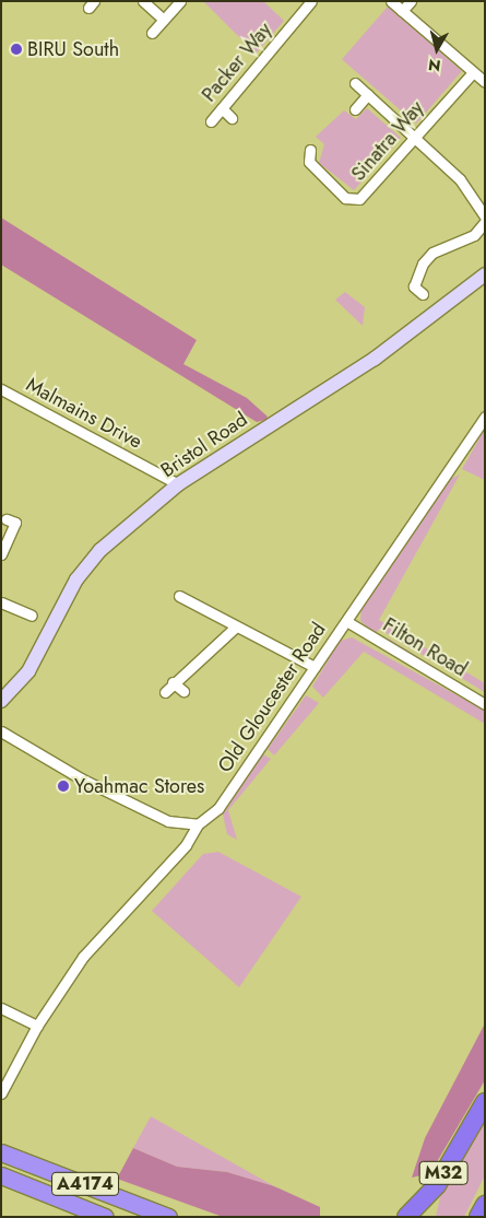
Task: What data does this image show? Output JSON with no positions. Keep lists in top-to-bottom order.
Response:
{
  "streets": {
    "highway": ["M32", "A4174"],
    "main road": ["Bristol Road"],
    "street": [
      "Packer Way",
      "Sinatra Way",
      "Malmains Drive",
      "Filton Road",
      "Old Gloucester Road"
    ]
  },
  "crossings": [
    ["Malmains Drive", "Bristol Road"],
    ["Filton Road", "Old Gloucester Road"]
  ],
  "places": ["BIRU South", "Yoahmac Stores"],
  "north": "bottom"
}
